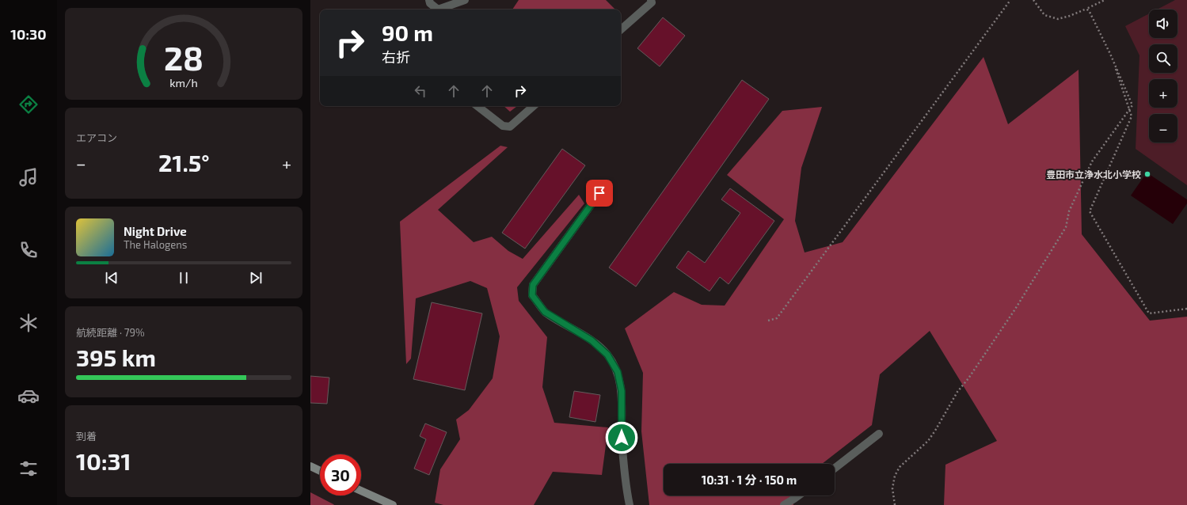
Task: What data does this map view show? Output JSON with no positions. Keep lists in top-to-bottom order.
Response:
{
  "places": ["豊田市立浄水北小学校"],
  "page": {
    "tabs": "10:30",
    "map_buttons": ["+", "−"],
    "turn": ["90 m", "右折"],
    "tile": [
      "エアコン",
      ["航続距離 · 79%", "395 km"],
      ["到着", "10:31"]
    ],
    "heat": ["−", "21.5°", "+"],
    "song": ["Night Drive", "The Halogens"],
    "limit": "30",
    "trip": "10:31 · 1 分 · 150 m",
    "gauge": ["28", "km/h"]
  }
}
